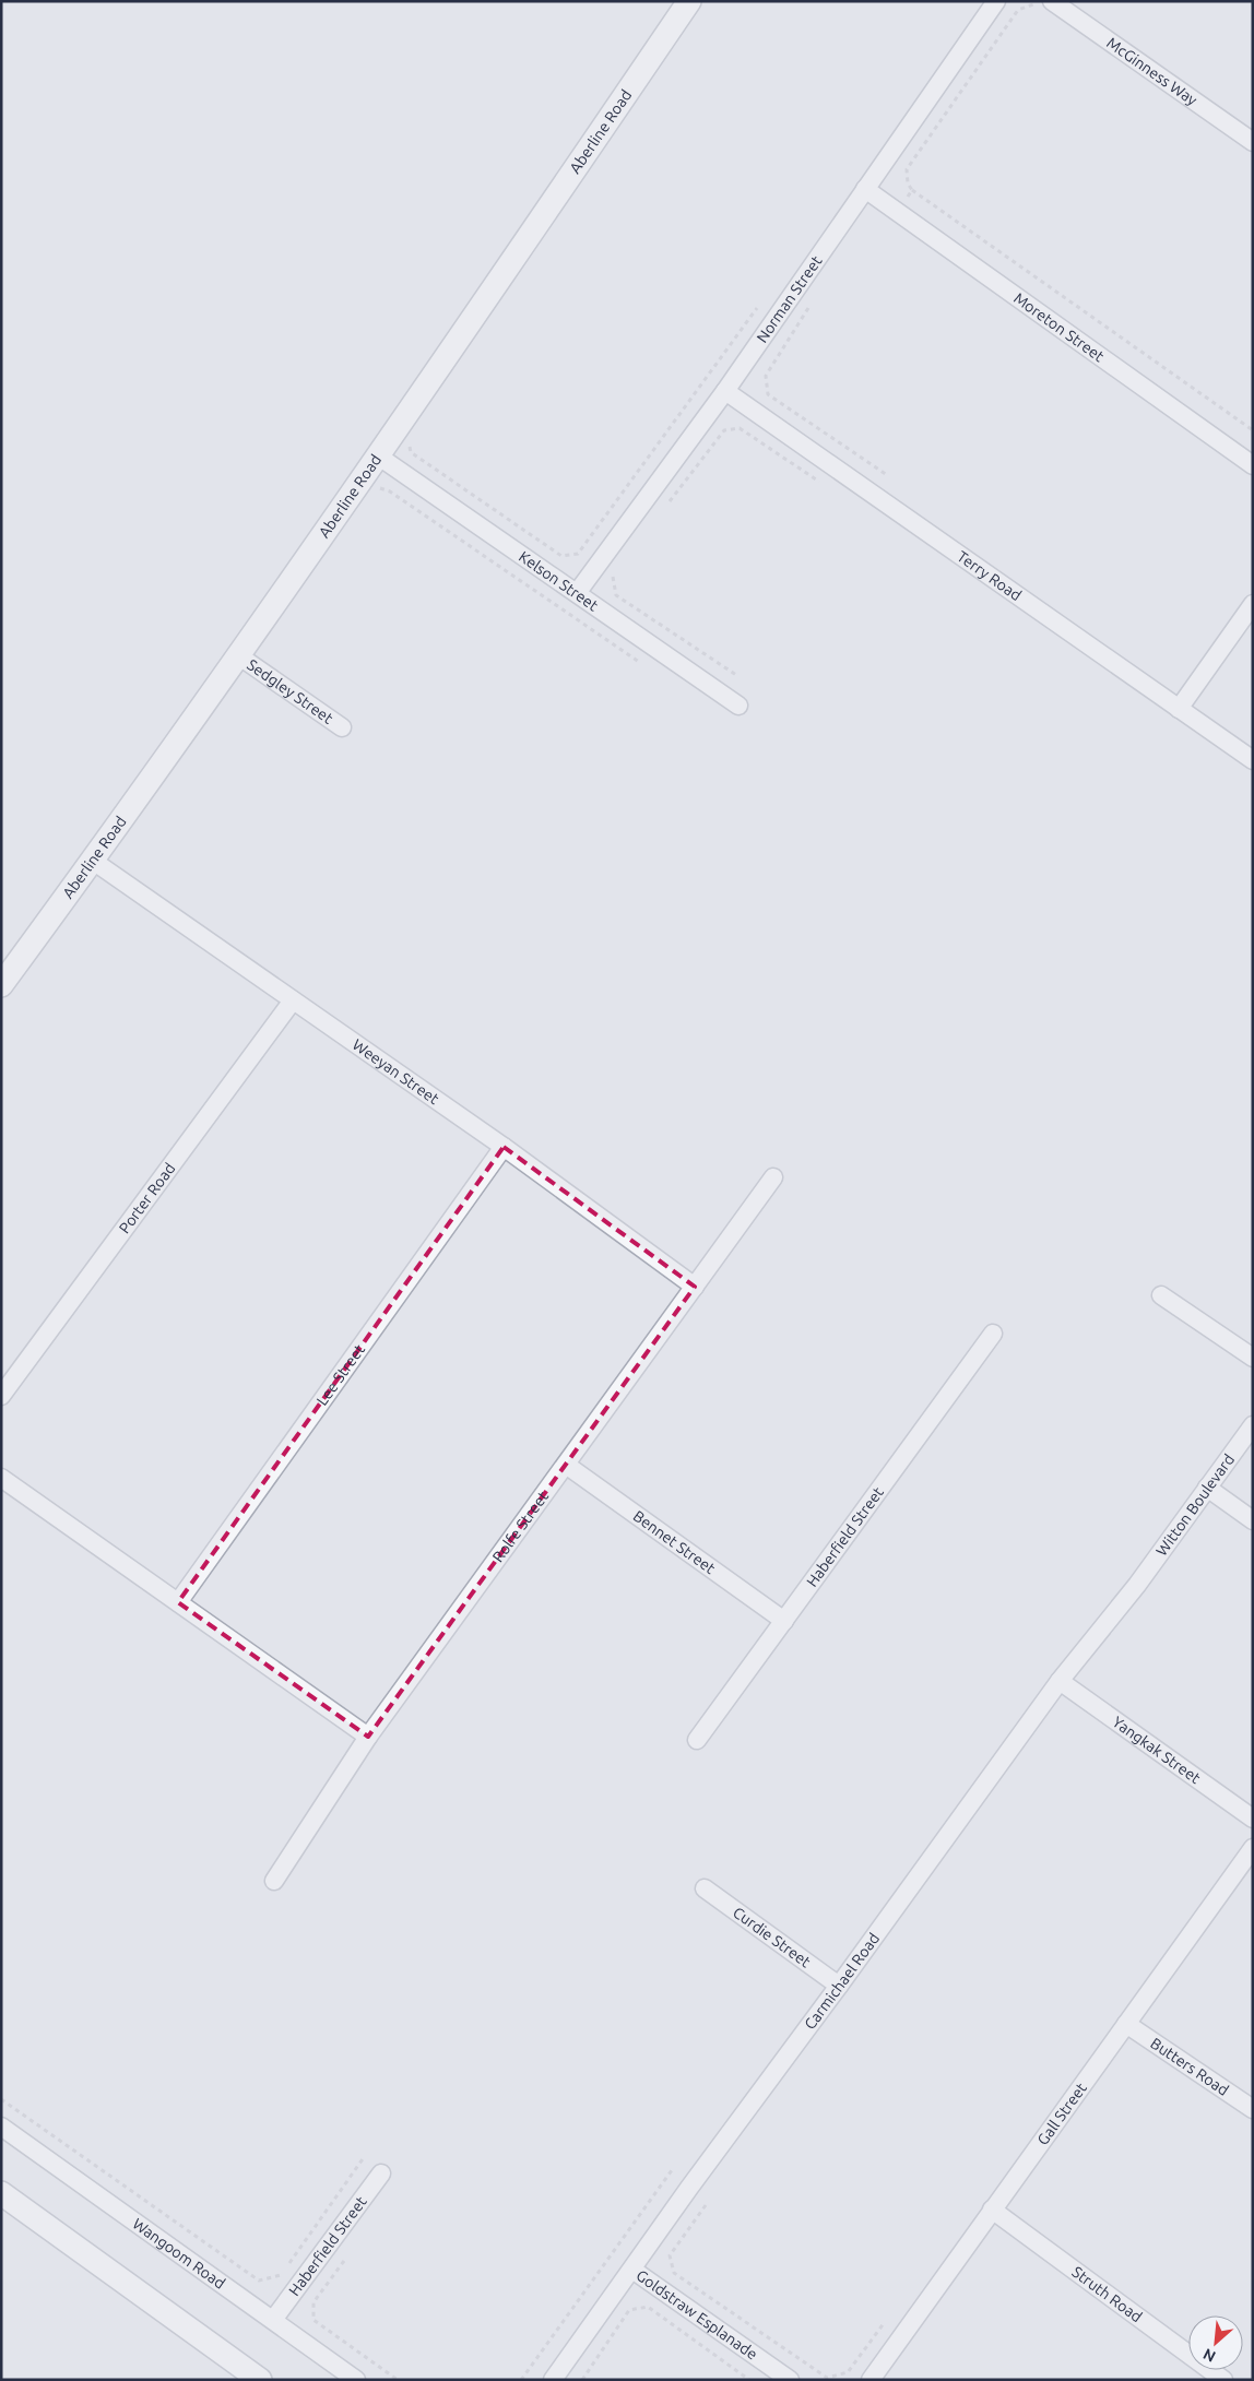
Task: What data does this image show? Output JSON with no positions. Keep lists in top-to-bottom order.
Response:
{
  "streets": {
    "street": [
      "McGinness Way",
      "Aberline Road",
      "Norman Street",
      "Moreton Street",
      "Terry Road",
      "Kelson Street",
      "Sedgley Street",
      "Weeyan Street",
      "Porter Road",
      "Lee Street",
      "Witton Boulevard",
      "Rolfe Street",
      "Haberfield Street",
      "Bennet Street",
      "Yangkak Street",
      "Curdie Street",
      "Carmichael Road",
      "Butters Road",
      "Gall Street",
      "Wangoom Road",
      "Struth Road",
      "Goldstraw Esplanade"
    ]
  },
  "crossings": [
    ["Aberline Road", "Kelson Street"],
    ["Aberline Road", "Sedgley Street"],
    ["Aberline Road", "Weeyan Street"],
    ["Norman Street", "Moreton Street"],
    ["Norman Street", "Terry Road"],
    ["Norman Street", "Kelson Street"],
    ["Weeyan Street", "Porter Road"],
    ["Weeyan Street", "Lee Street"],
    ["Weeyan Street", "Rolfe Street"],
    ["Witton Boulevard", "Carmichael Road"],
    ["Rolfe Street", "Bennet Street"],
    ["Haberfield Street", "Bennet Street"],
    ["Haberfield Street", "Wangoom Road"],
    ["Yangkak Street", "Carmichael Road"],
    ["Curdie Street", "Carmichael Road"],
    ["Carmichael Road", "Goldstraw Esplanade"],
    ["Butters Road", "Gall Street"],
    ["Gall Street", "Struth Road"]
  ],
  "north": "bottom left"
}
